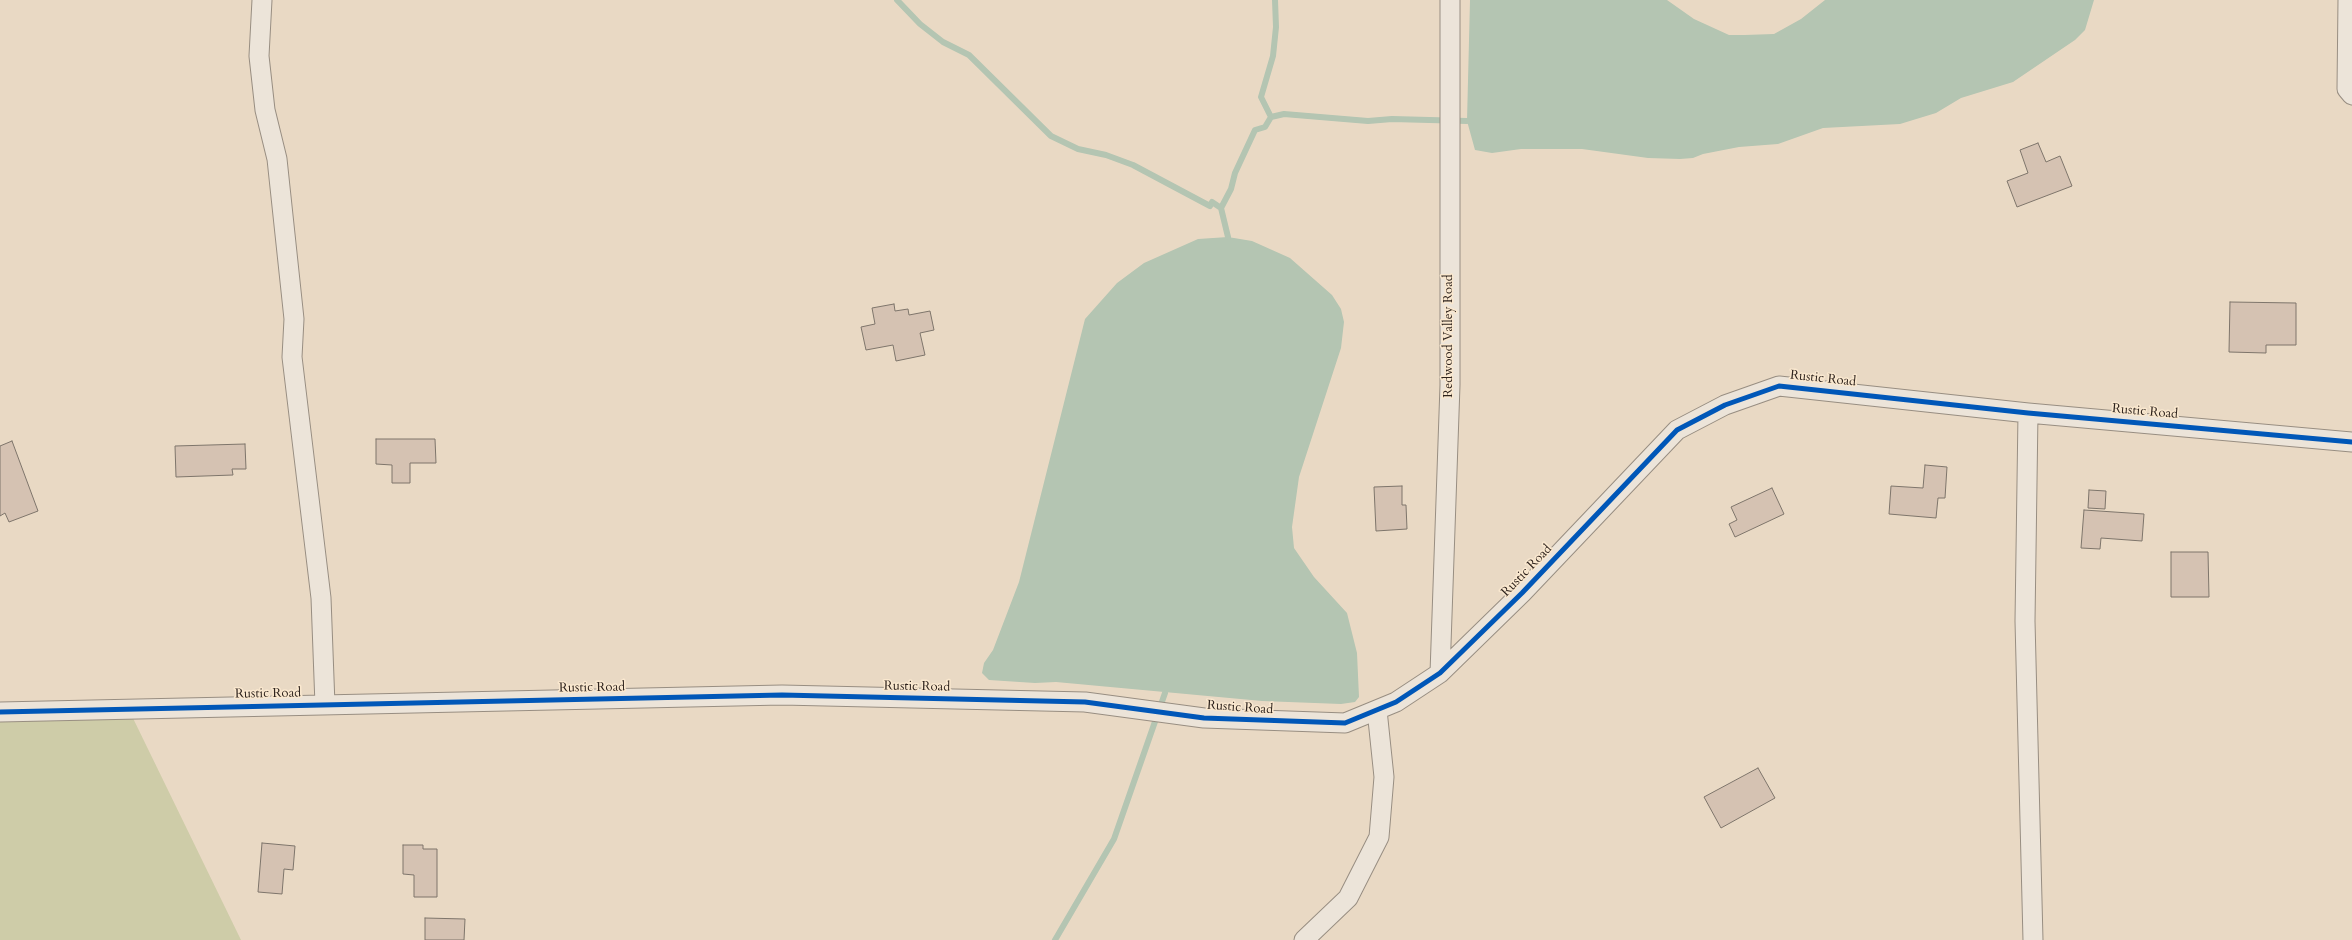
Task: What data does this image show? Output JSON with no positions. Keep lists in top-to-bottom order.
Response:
{
  "streets": {
    "street": ["Redwood Valley Road", "Rustic Road"]
  },
  "crossings": [
    ["Redwood Valley Road", "Rustic Road"]
  ]
}
